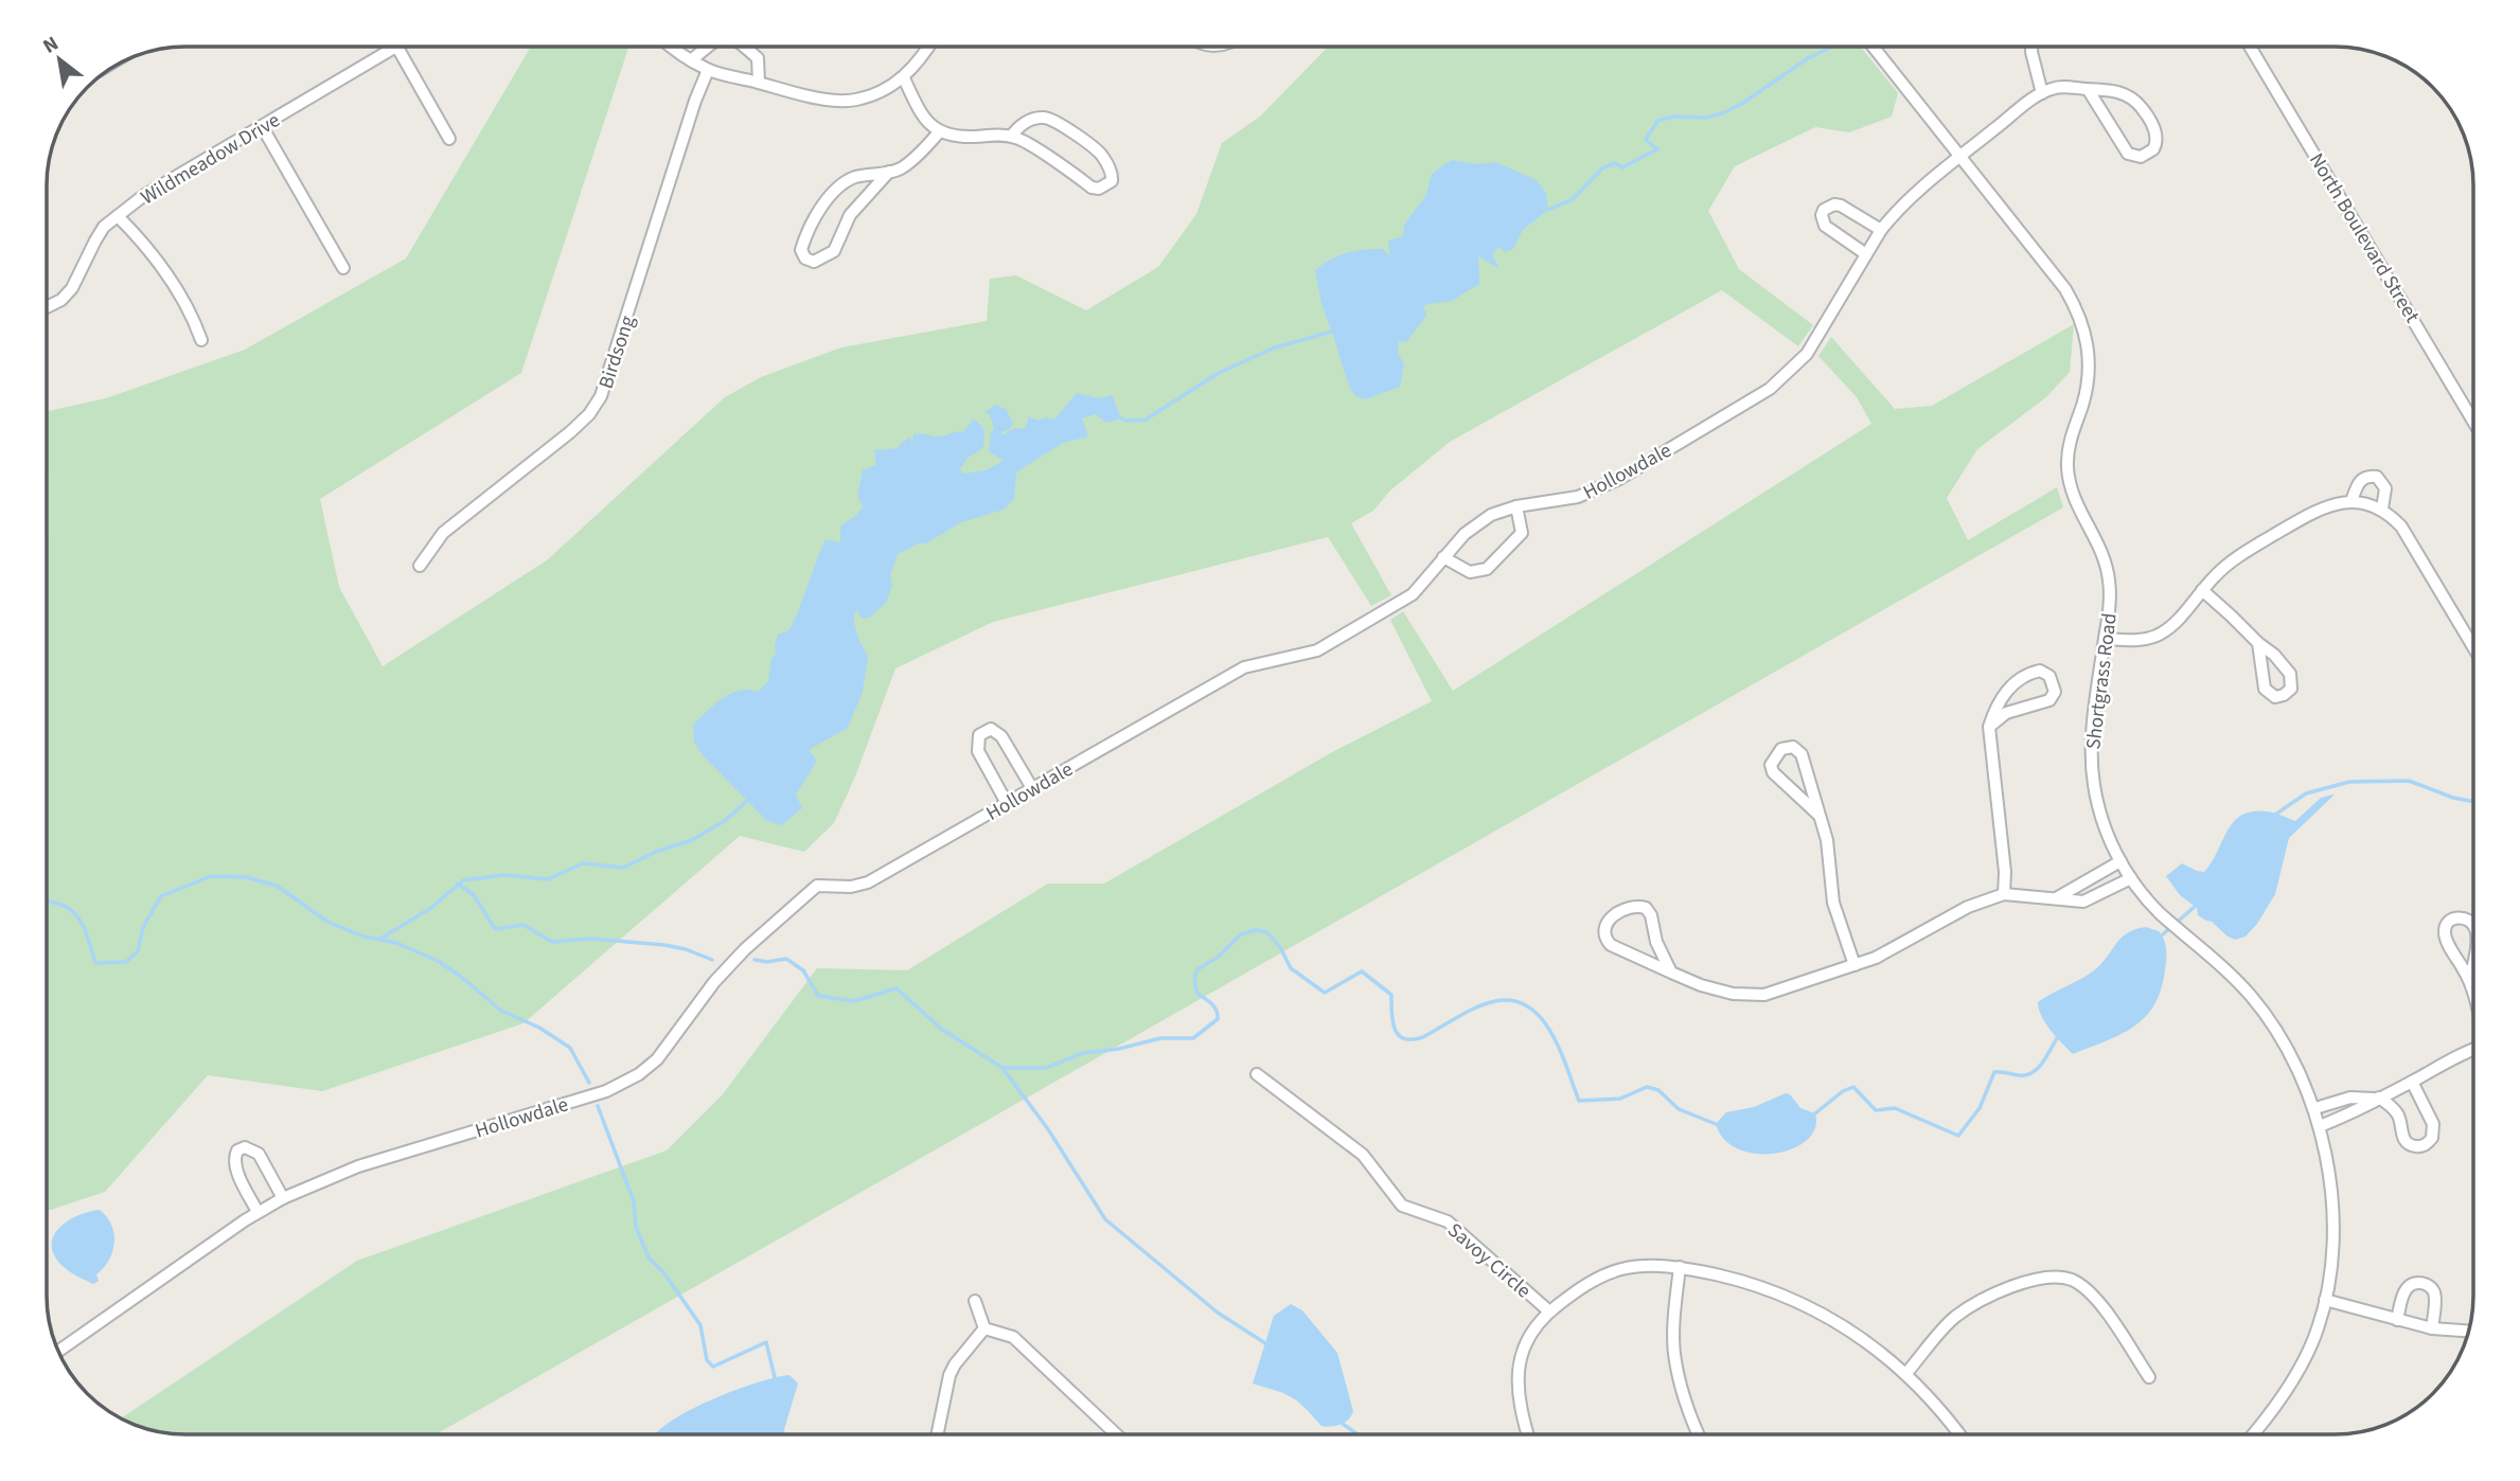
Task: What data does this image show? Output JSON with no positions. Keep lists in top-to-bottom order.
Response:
{
  "streets": {
    "street": [
      "Wildmeadow Drive",
      "North Boulevard Street",
      "Birdsong",
      "Hollowdale",
      "Shortgrass Road",
      "Savoy Circle"
    ]
  },
  "crossings": [
    ["Hollowdale", "Shortgrass Road"]
  ],
  "north": "top left"
}
